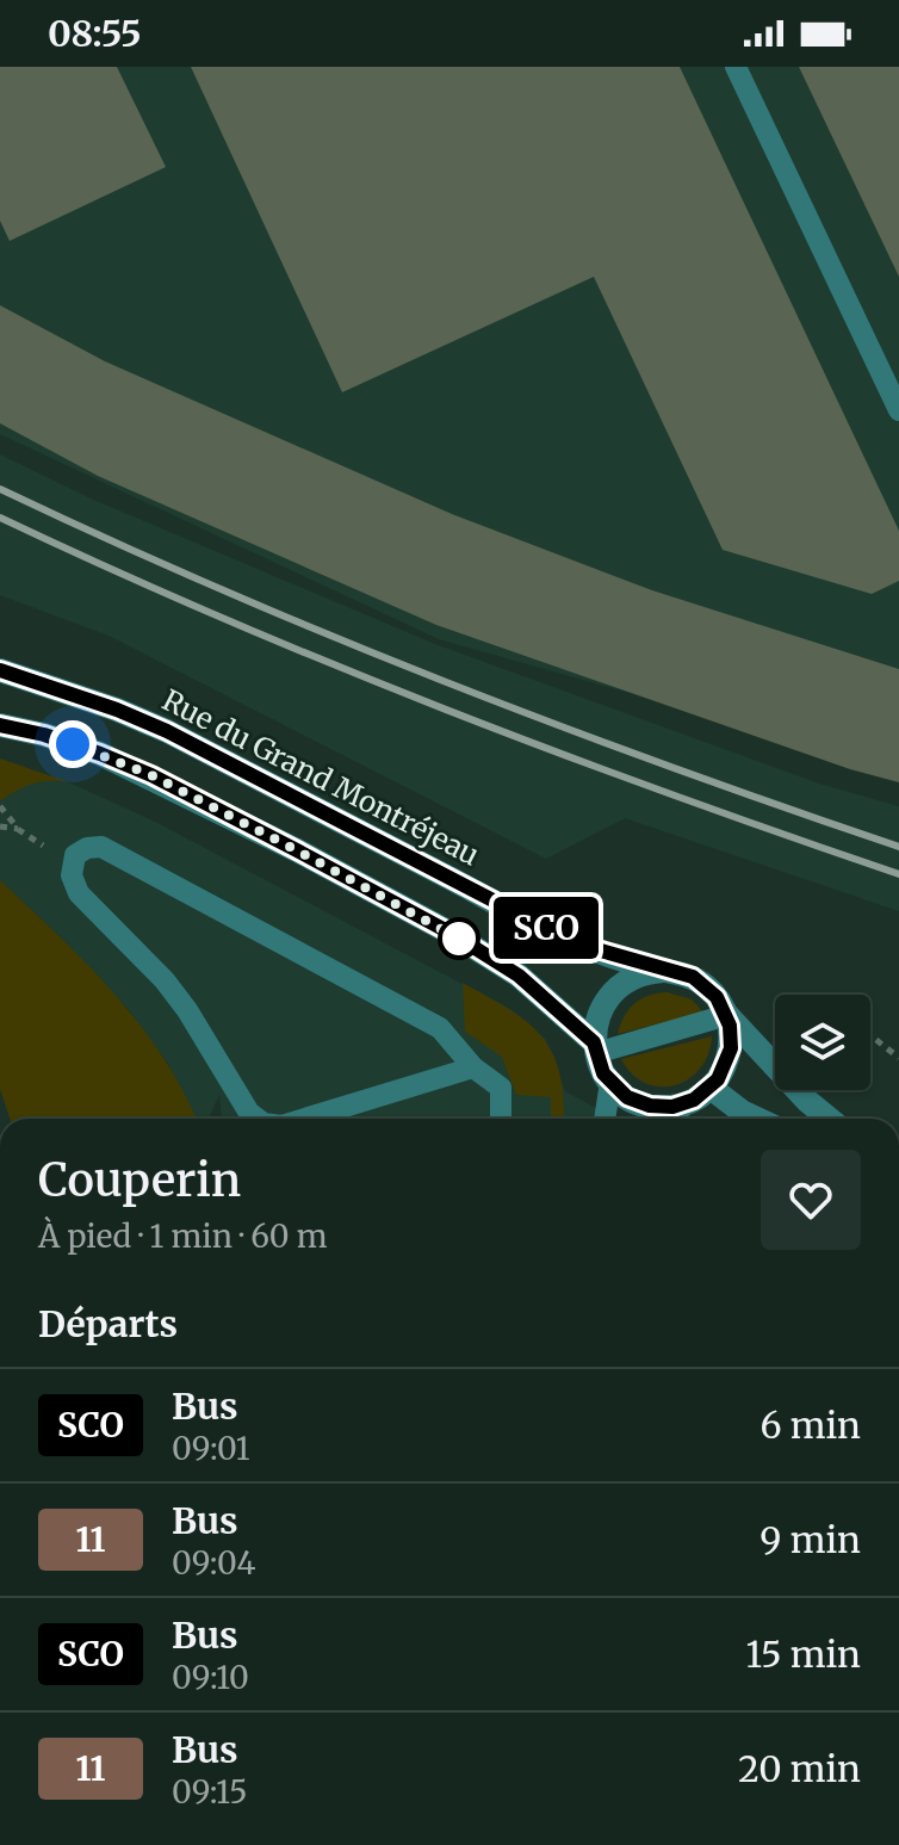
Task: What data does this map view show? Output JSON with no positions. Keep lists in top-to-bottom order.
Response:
{
  "streets": {
    "street": ["Rue du Grand Montréjeau"]
  },
  "lines": ["bus line SCO"],
  "page": {
    "status": "08:55",
    "on_map": "SCO",
    "heading": [
      ["Couperin", "À pied · 1 min · 60 m"],
      "Départs"
    ],
    "list": [
      {
        "mark": "SCO",
        "name": "Bus",
        "note": "09:01",
        "value": "6 min"
      },
      {
        "mark": "11",
        "name": "Bus",
        "note": "09:04",
        "value": "9 min"
      },
      {
        "mark": "SCO",
        "name": "Bus",
        "note": "09:10",
        "value": "15 min"
      },
      {
        "mark": "11",
        "name": "Bus",
        "note": "09:15",
        "value": "20 min"
      }
    ]
  }
}
